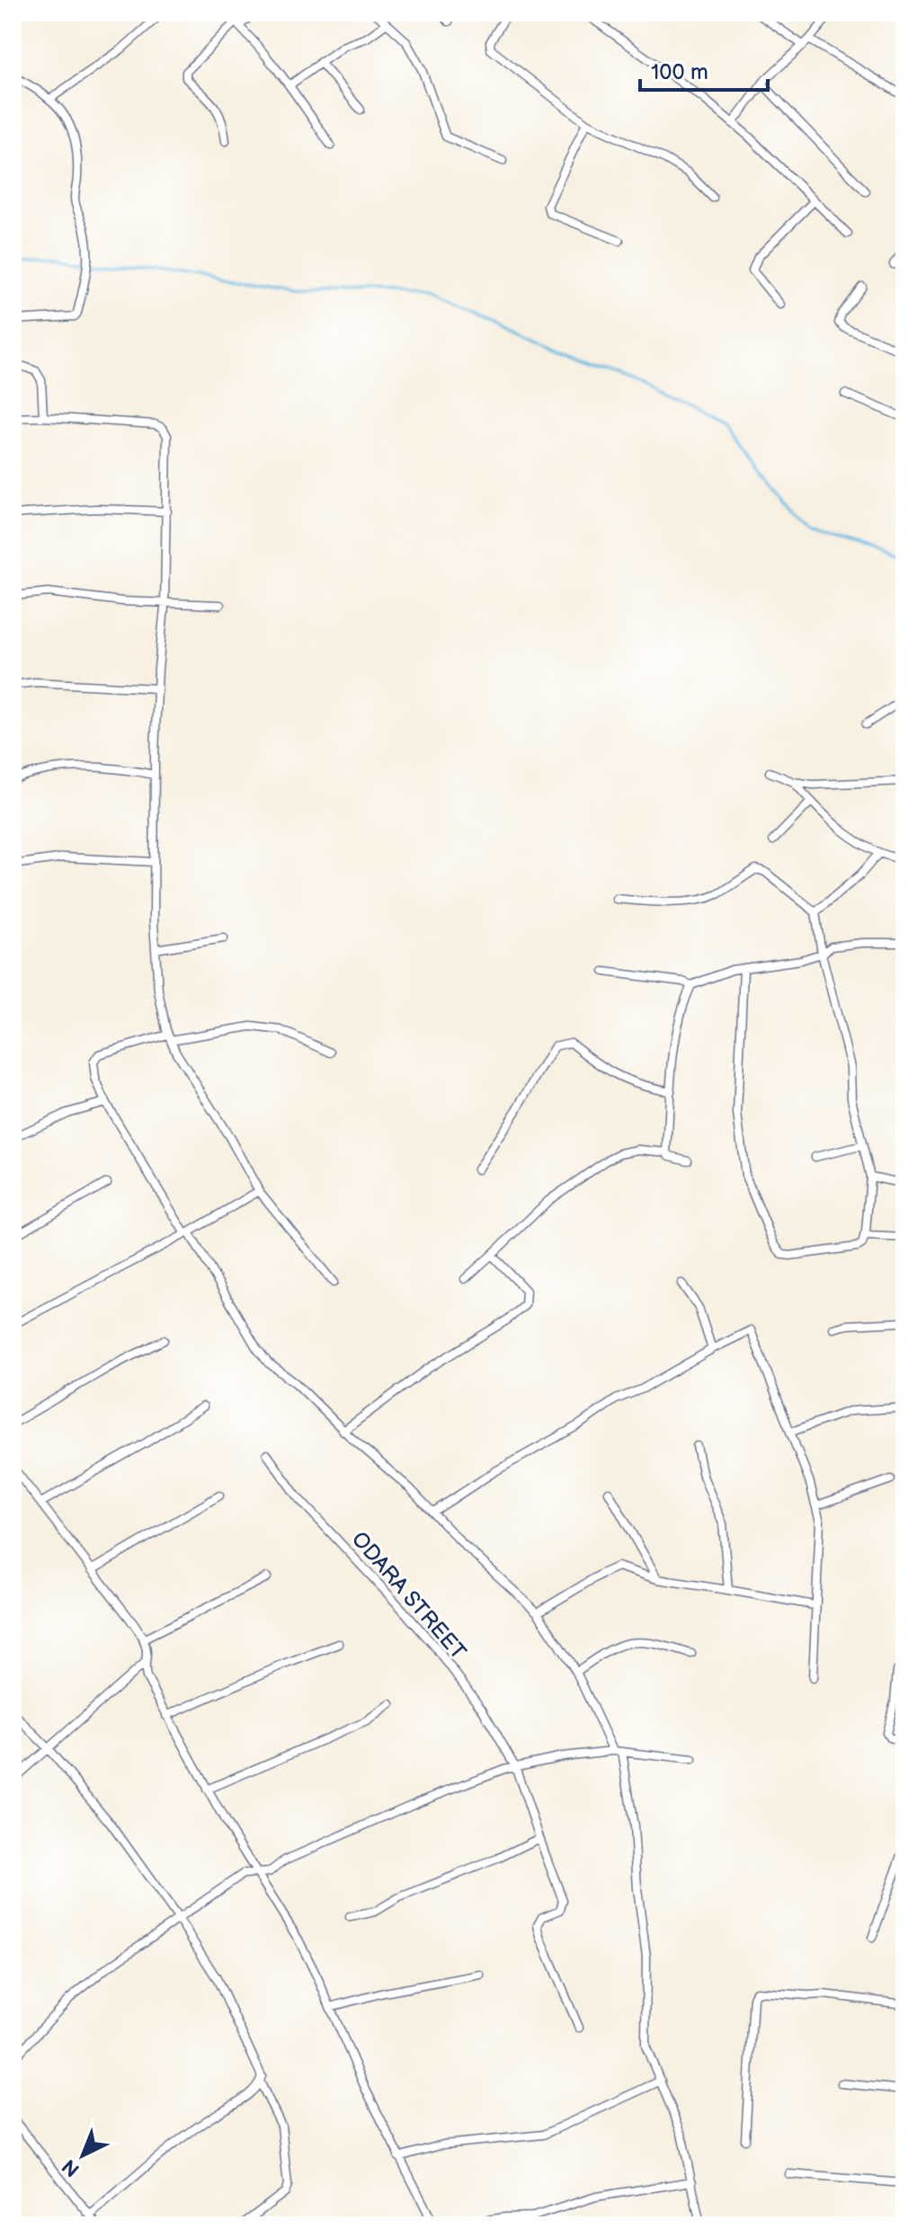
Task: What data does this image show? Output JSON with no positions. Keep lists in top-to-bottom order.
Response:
{
  "streets": {
    "street": ["ODARA STREET"]
  },
  "scale_bar": "100 m",
  "north": "bottom left"
}
